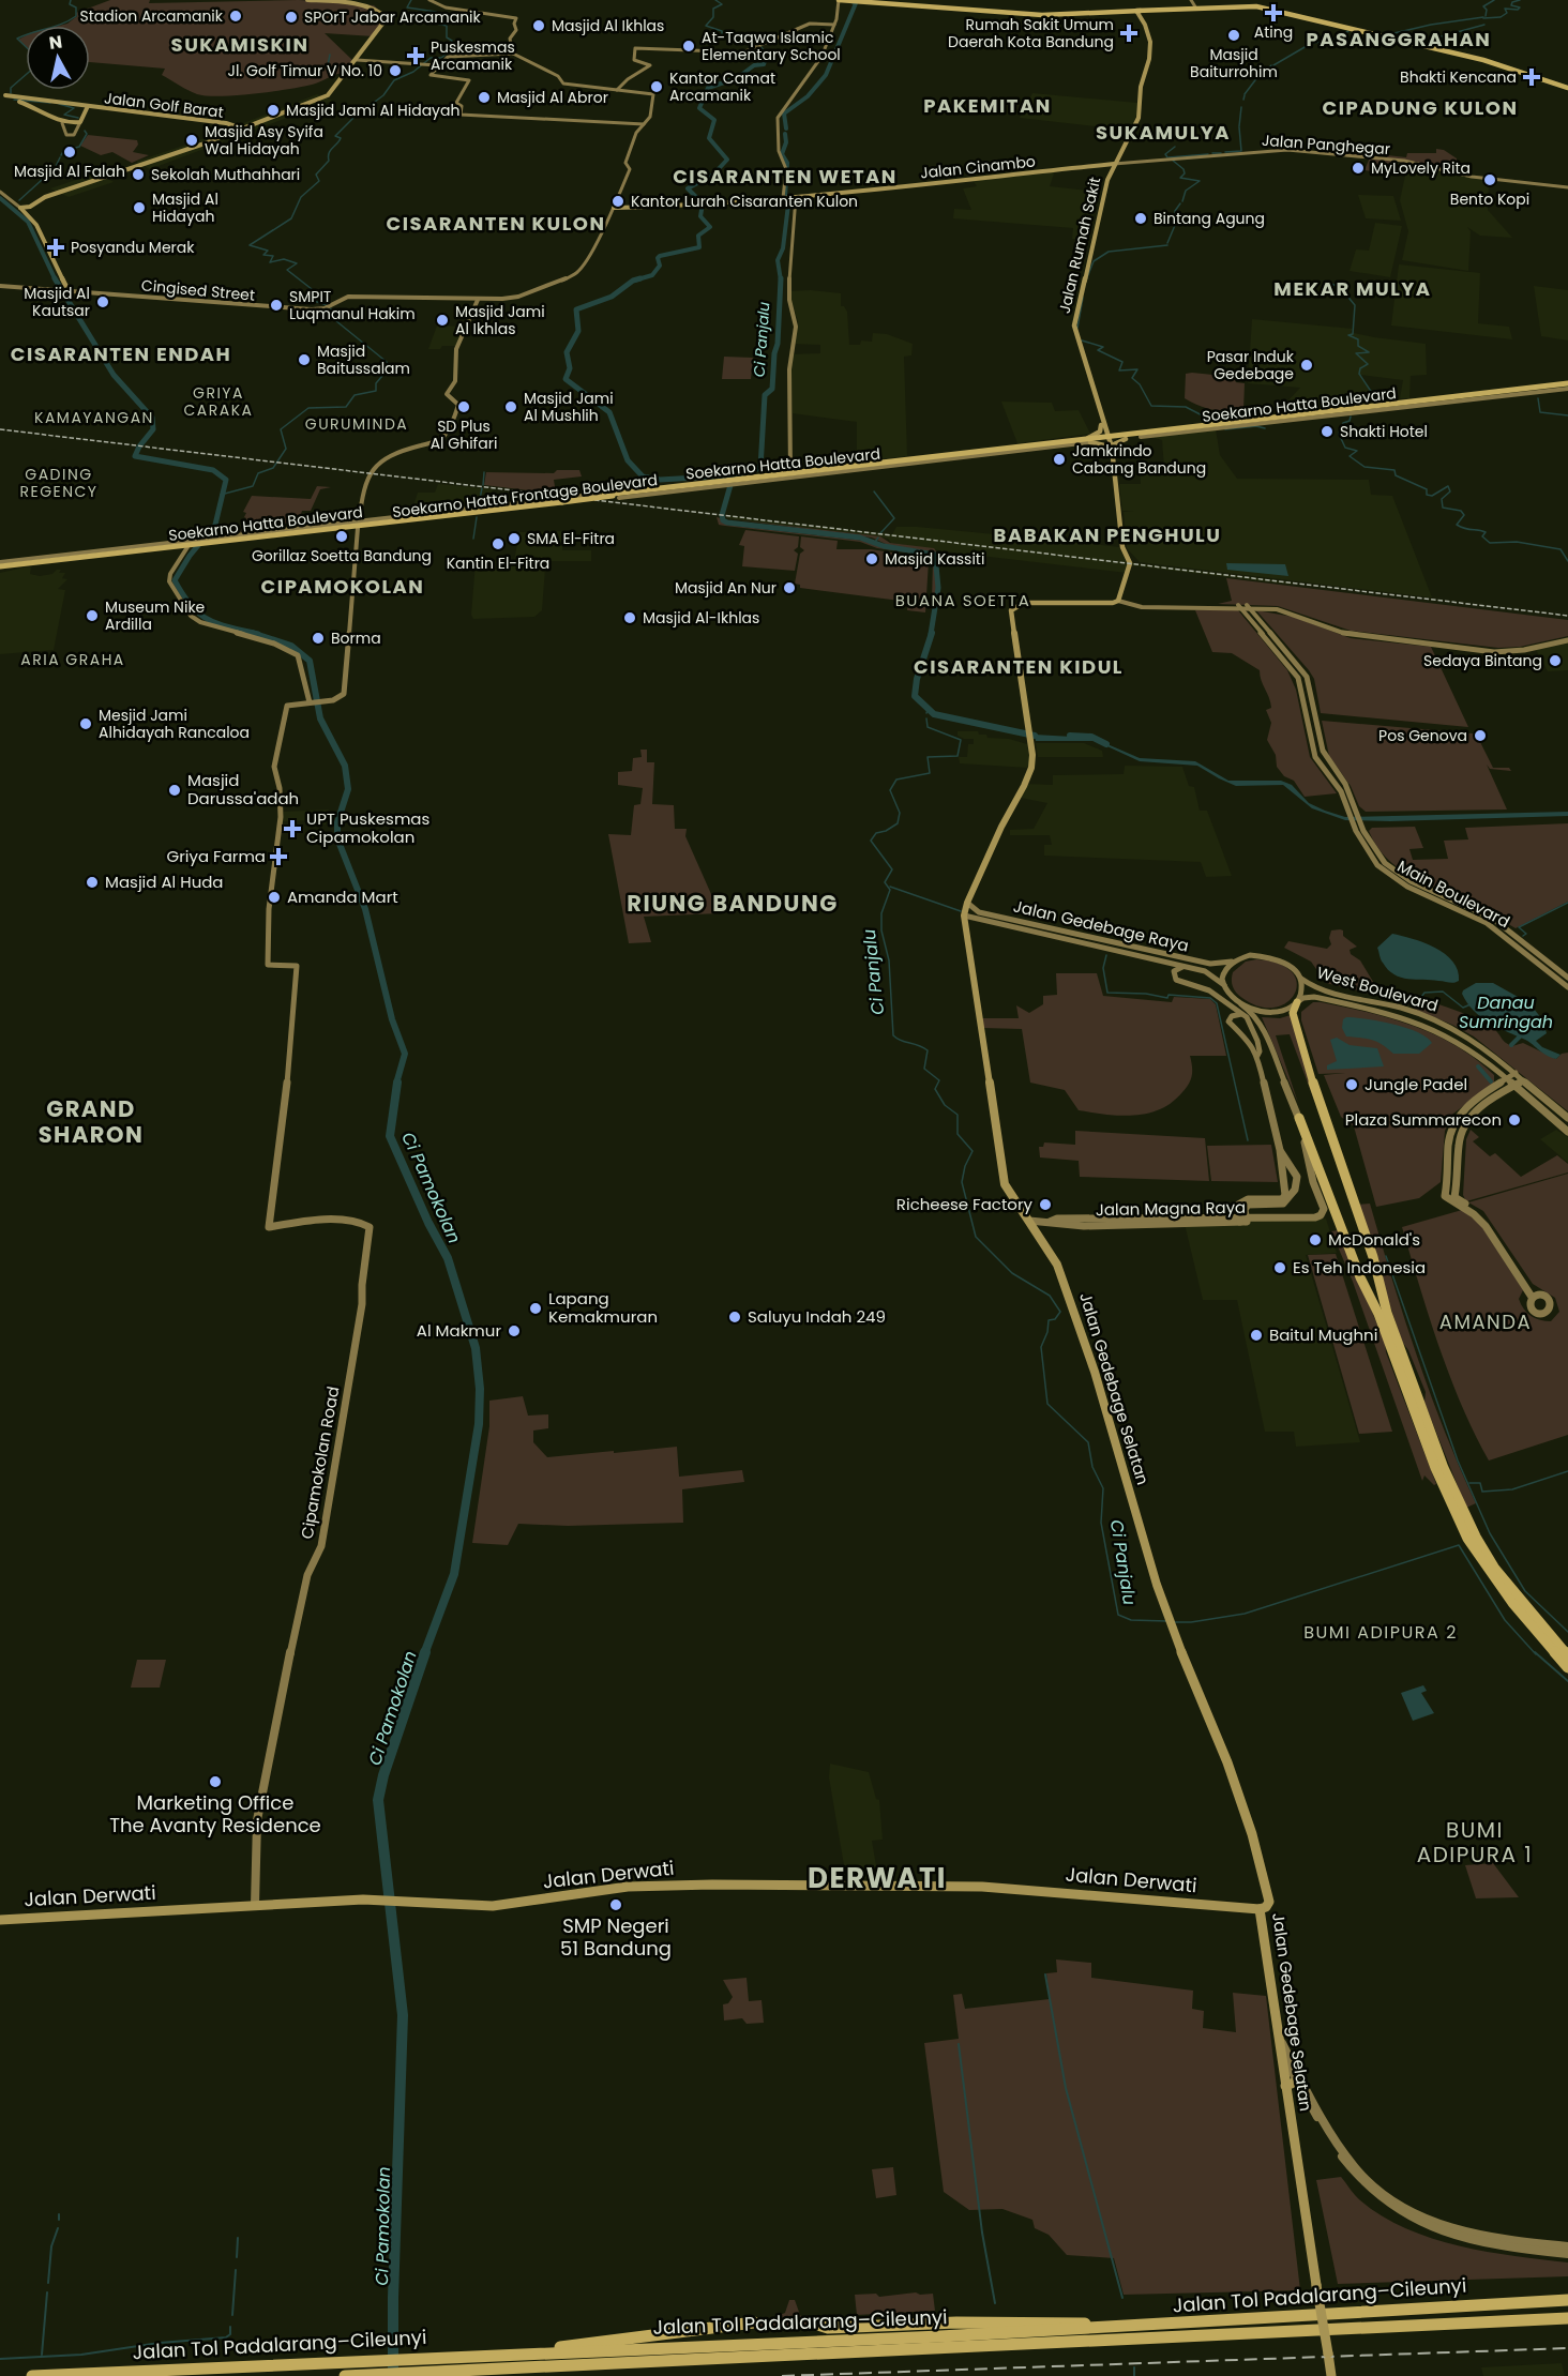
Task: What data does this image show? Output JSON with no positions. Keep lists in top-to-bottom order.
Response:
{
  "streets": {
    "highway": ["Soekarno Hatta Boulevard", "Jalan Tol Padalarang–Cileunyi"],
    "main road": [
      "Jalan Golf Barat",
      "Jalan Cinambo",
      "Jalan Rumah Sakit",
      "Jalan Gedebage Selatan",
      "Jalan Derwati"
    ],
    "street": [
      "Jalan Panghegar",
      "Cingised Street",
      "Soekarno Hatta Frontage Boulevard",
      "Main Boulevard",
      "Jalan Gedebage Raya",
      "West Boulevard",
      "Jalan Magna Raya",
      "Cipamokolan Road"
    ]
  },
  "crossings": [
    ["Jalan Panghegar", "Jalan Cinambo"],
    ["Jalan Panghegar", "Jalan Rumah Sakit"],
    ["Jalan Cinambo", "Jalan Rumah Sakit"],
    ["Jalan Cinambo", "Cingised Street"],
    ["Jalan Rumah Sakit", "Soekarno Hatta Boulevard"],
    ["Soekarno Hatta Boulevard", "Soekarno Hatta Frontage Boulevard"],
    ["Jalan Gedebage Raya", "West Boulevard"],
    ["Jalan Gedebage Raya", "Jalan Gedebage Selatan"],
    ["Jalan Magna Raya", "Jalan Gedebage Selatan"],
    ["Jalan Gedebage Selatan", "Jalan Derwati"],
    ["Cipamokolan Road", "Jalan Derwati"]
  ],
  "districts": [
    "PASANGGRAHAN",
    "SUKAMISKIN",
    "PAKEMITAN",
    "CIPADUNG KULON",
    "SUKAMULYA",
    "CISARANTEN WETAN",
    "CISARANTEN KULON",
    "MEKAR MULYA",
    "CISARANTEN ENDAH",
    "GRIYA CARAKA",
    "KAMAYANGAN",
    "GURUMINDA",
    "GADING REGENCY",
    "BABAKAN PENGHULU",
    "CIPAMOKOLAN",
    "BUANA SOETTA",
    "ARIA GRAHA",
    "CISARANTEN KIDUL",
    "RIUNG BANDUNG",
    "GRAND SHARON",
    "AMANDA",
    "BUMI ADIPURA 2",
    "BUMI ADIPURA 1",
    "DERWATI"
  ],
  "water": ["Ci Panjalu", "Danau Sumringah", "Ci Pamokolan"],
  "places": {
    "health": [
      "Ating",
      "Rumah Sakit Umum Daerah Kota Bandung",
      "Puskesmas Arcamanik",
      "Bhakti Kencana",
      "Posyandu Merak",
      "UPT Puskesmas Cipamokolan",
      "Griya Farma"
    ],
    "other": [
      "Stadion Arcamanik",
      "SPOrT Jabar Arcamanik",
      "Masjid Al Ikhlas",
      "Masjid Baiturrohim",
      "At-Taqwa Islamic Elementary School",
      "Jl. Golf Timur V No. 10",
      "Kantor Camat Arcamanik",
      "Masjid Al Abror",
      "Masjid Jami Al Hidayah",
      "Masjid Asy Syifa Wal Hidayah",
      "Masjid Al Falah",
      "MyLovely Rita",
      "Sekolah Muthahhari",
      "Bento Kopi",
      "Kantor Lurah Cisaranten Kulon",
      "Masjid Al Hidayah",
      "Bintang Agung",
      "Masjid Al Kautsar",
      "SMPIT Luqmanul Hakim",
      "Masjid Jami Al Ikhlas",
      "Masjid Baitussalam",
      "Pasar Induk Gedebage",
      "SD Plus Al Ghifari",
      "Masjid Jami Al Mushlih",
      "Shakti Hotel",
      "Jamkrindo Cabang Bandung",
      "Gorillaz Soetta Bandung",
      "SMA El-Fitra",
      "Kantin El-Fitra",
      "Masjid Kassiti",
      "Masjid An Nur",
      "Museum Nike Ardilla",
      "Masjid Al-Ikhlas",
      "Borma",
      "Sedaya Bintang",
      "Mesjid Jami Alhidayah Rancaloa",
      "Pos Genova",
      "Masjid Darussa'adah",
      "Masjid Al Huda",
      "Amanda Mart",
      "Jungle Padel",
      "Plaza Summarecon",
      "Richeese Factory",
      "McDonald's",
      "Es Teh Indonesia",
      "Lapang Kemakmuran",
      "Saluyu Indah 249",
      "Al Makmur",
      "Baitul Mughni",
      "Marketing Office The Avanty Residence",
      "SMP Negeri 51 Bandung"
    ]
  },
  "north": "top"
}
